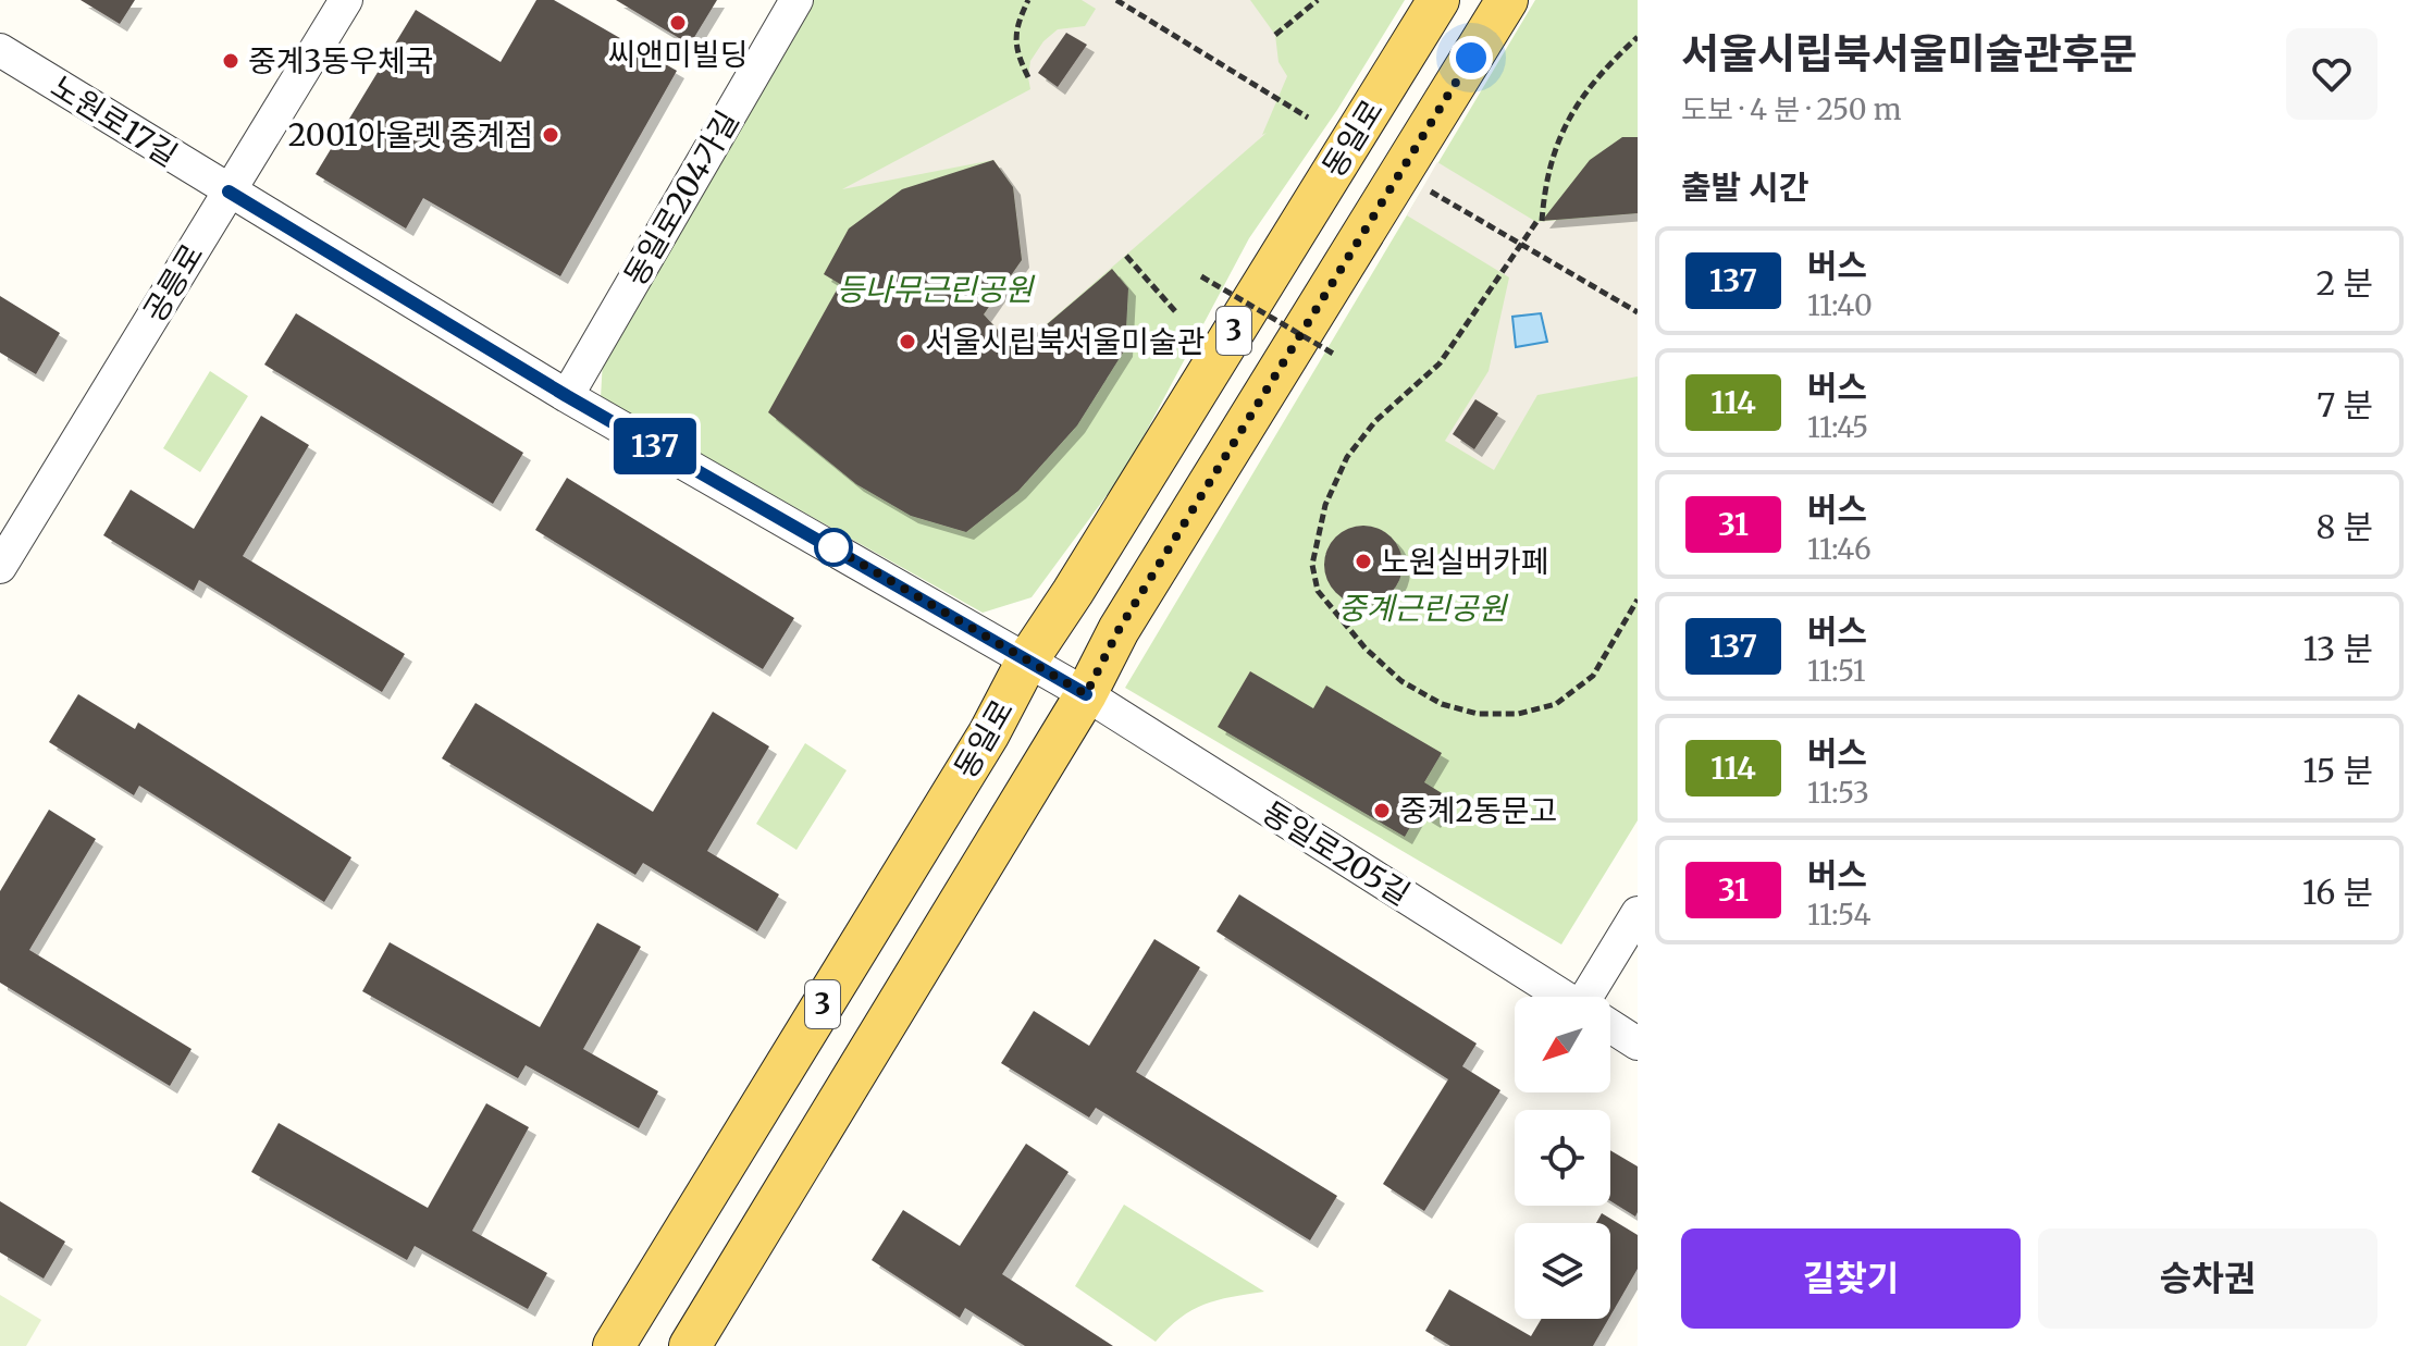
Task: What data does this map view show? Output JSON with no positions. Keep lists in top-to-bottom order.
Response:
{
  "streets": {
    "main road": ["동일로", "3"],
    "street": [
      "노원로17길",
      "동일로204가길",
      "공릉로",
      "동일로205길"
    ]
  },
  "crossings": [
    ["노원로17길", "동일로204가길"],
    ["노원로17길", "공릉로"],
    ["노원로17길", "동일로205길"],
    ["동일로", "동일로205길"],
    ["동일로204가길", "동일로205길"]
  ],
  "parks": ["등나무근린공원", "중계근린공원"],
  "places": [
    "씨앤미빌딩",
    "중계3동우체국",
    "2001아울렛 중계점",
    "서울시립북서울미술관",
    "노원실버카페",
    "중계2동문고"
  ],
  "lines": ["bus line 137"],
  "north": "bottom left",
  "page": {
    "on_map": "137",
    "heading": [
      ["서울시립북서울미술관후문", "도보 · 4 분 · 250 m"],
      "출발 시간"
    ],
    "list": [
      {
        "mark": "137",
        "name": "버스",
        "note": "11:40",
        "value": "2 분"
      },
      {
        "mark": "114",
        "name": "버스",
        "note": "11:45",
        "value": "7 분"
      },
      {
        "mark": "31",
        "name": "버스",
        "note": "11:46",
        "value": "8 분"
      },
      {
        "mark": "137",
        "name": "버스",
        "note": "11:51",
        "value": "13 분"
      },
      {
        "mark": "114",
        "name": "버스",
        "note": "11:53",
        "value": "15 분"
      },
      {
        "mark": "31",
        "name": "버스",
        "note": "11:54",
        "value": "16 분"
      }
    ],
    "buttons": ["길찾기", "승차권"]
  }
}
